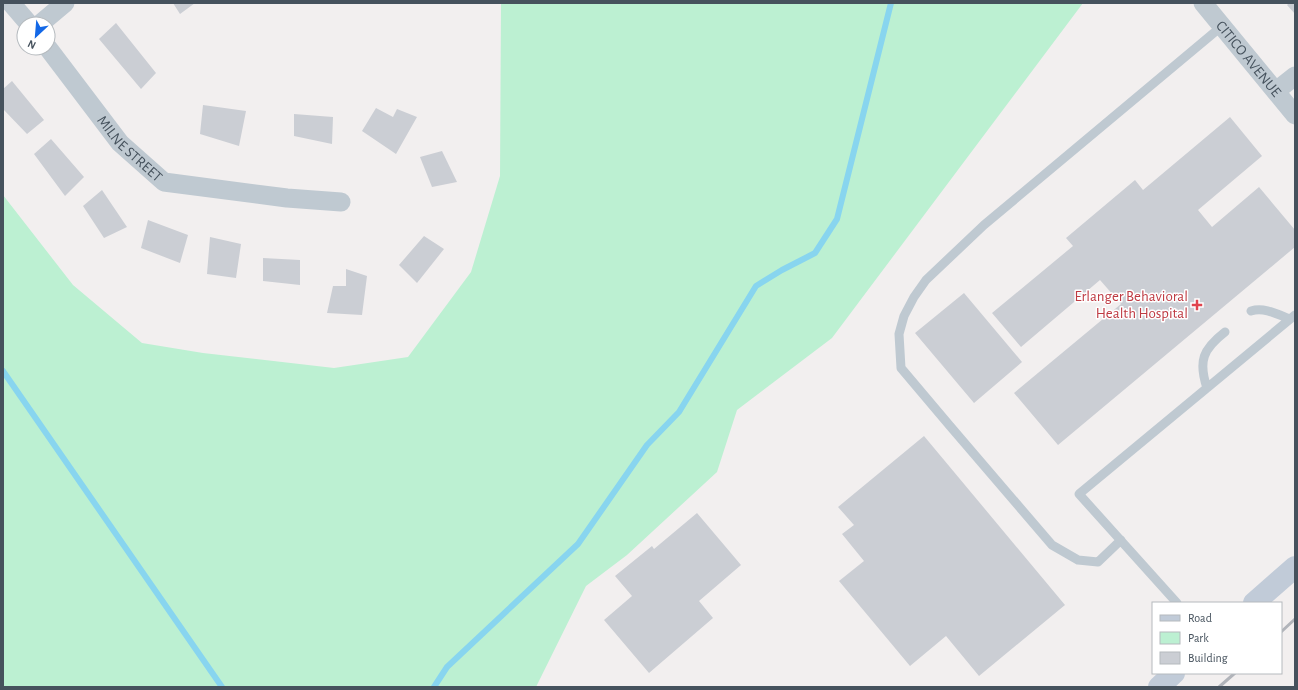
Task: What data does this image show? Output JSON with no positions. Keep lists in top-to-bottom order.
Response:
{
  "streets": {
    "street": ["CITICO AVENUE", "MILNE STREET"]
  },
  "places": {
    "health": ["Erlanger Behavioral Health Hospital"]
  },
  "legend": ["Road", "Park", "Building"],
  "north": "bottom left"
}
